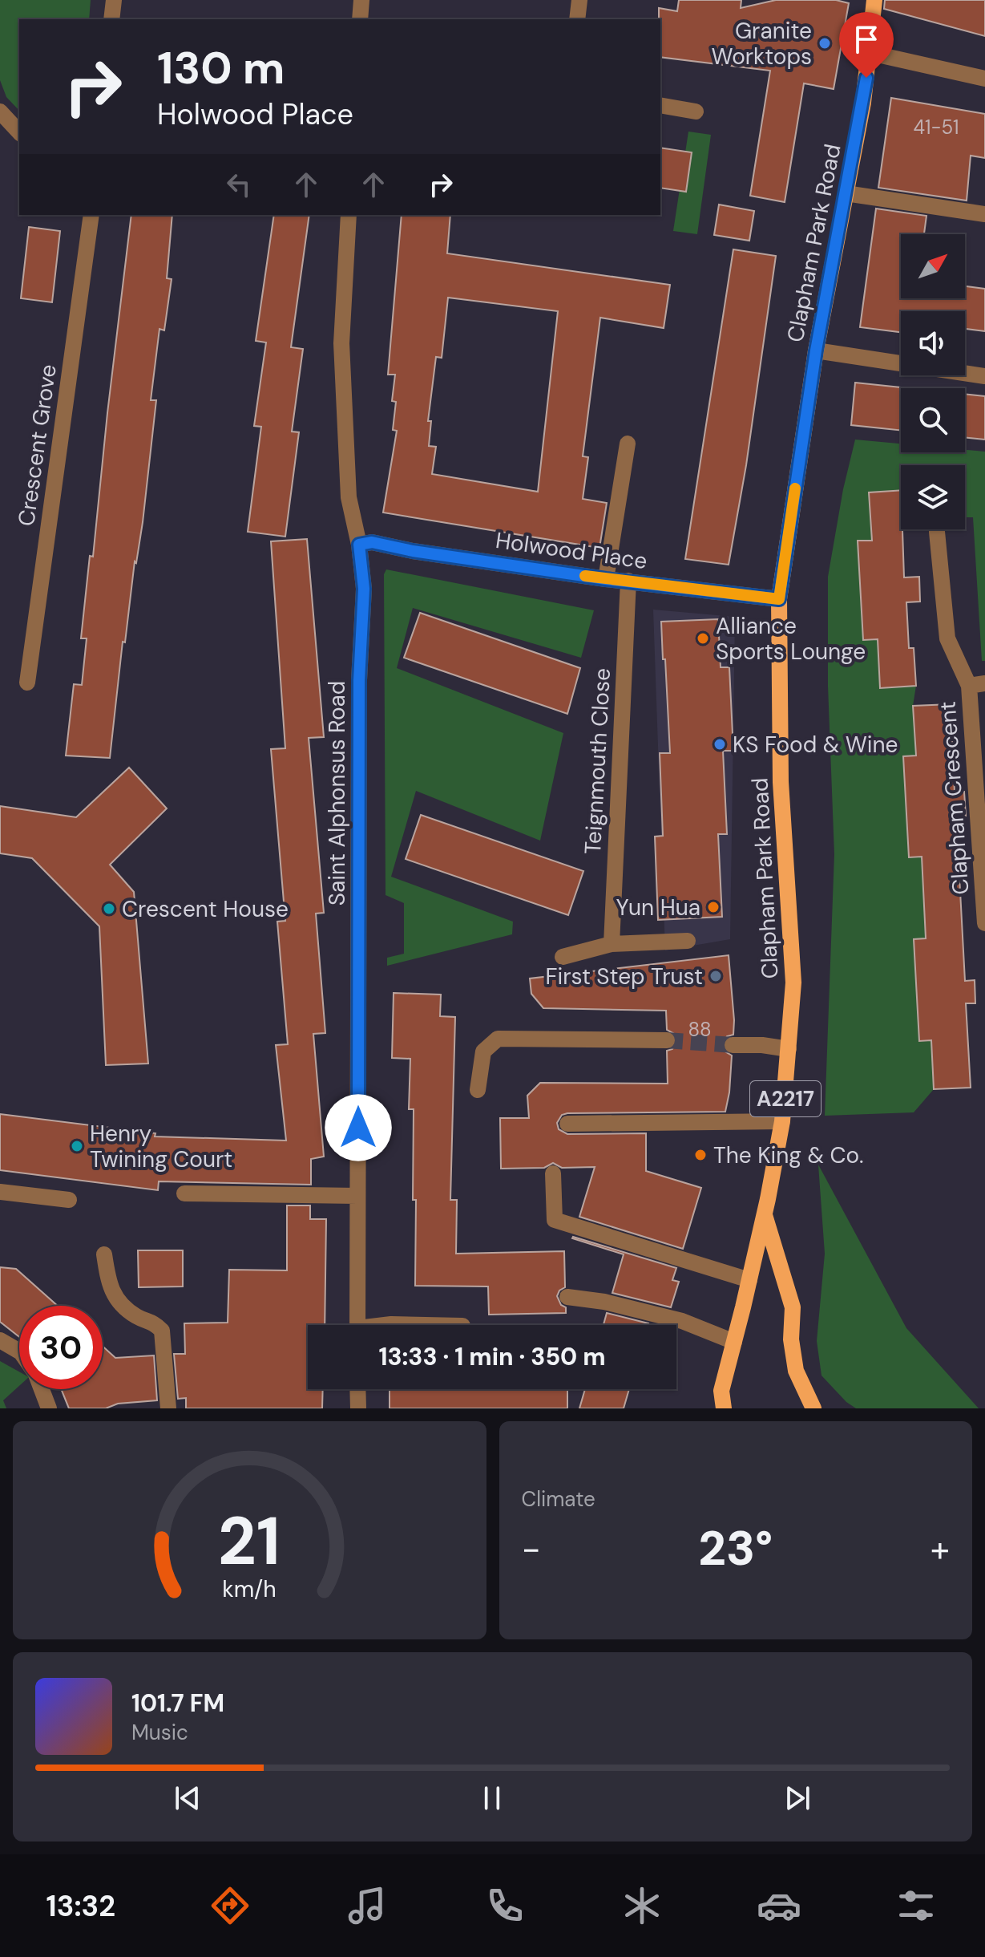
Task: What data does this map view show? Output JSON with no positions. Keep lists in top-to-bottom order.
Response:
{
  "streets": {
    "main road": ["Clapham Park Road", "A2217"],
    "street": [
      "Crescent Grove",
      "Holwood Place",
      "Teignmouth Close",
      "Saint Alphonsus Road",
      "Clapham Crescent"
    ]
  },
  "crossings": [
    ["Clapham Park Road", "Holwood Place"],
    ["Holwood Place", "Teignmouth Close"],
    ["Holwood Place", "Saint Alphonsus Road"]
  ],
  "places": [
    "Granite Worktops",
    "Alliance Sports Lounge",
    "KS Food & Wine",
    "Yun Hua",
    "Crescent House",
    "First Step Trust",
    "Henry Twining Court",
    "The King & Co."
  ],
  "house_numbers": ["41-51", "88"],
  "north": "top right",
  "page": {
    "turn": ["130 m", "Holwood Place"],
    "limit": "30",
    "trip": "13:33 · 1 min · 350 m",
    "tile": "Climate",
    "heat": ["−", "23°", "+"],
    "song": ["101.7 FM", "Music"],
    "tabs": "13:32",
    "gauge": ["21", "km/h"]
  }
}
